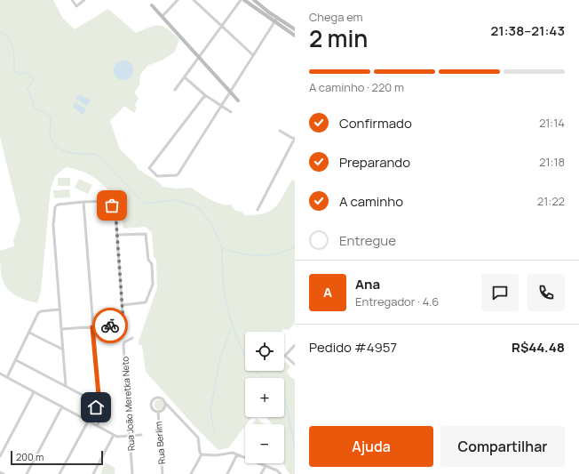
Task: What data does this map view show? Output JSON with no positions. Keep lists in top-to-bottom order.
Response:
{
  "streets": {
    "street": ["Rua João Meretka Neto", "Rua Berlim"]
  },
  "scale_bar": "200 m",
  "page": {
    "heading": ["2 min", "Chega em", "21:38–21:43"],
    "panel": [
      "Ana",
      "Entregador · 4.6",
      "Pedido #4957",
      "R$44.48"
    ],
    "bar": "A caminho · 220 m",
    "list": [
      ["Confirmado", "21:14"],
      ["Preparando", "21:18"],
      ["A caminho", "21:22"],
      "Entregue"
    ],
    "round": "A",
    "map_buttons": ["+", "−"],
    "buttons": ["Ajuda", "Compartilhar"],
    "scale": "200 m"
  }
}
